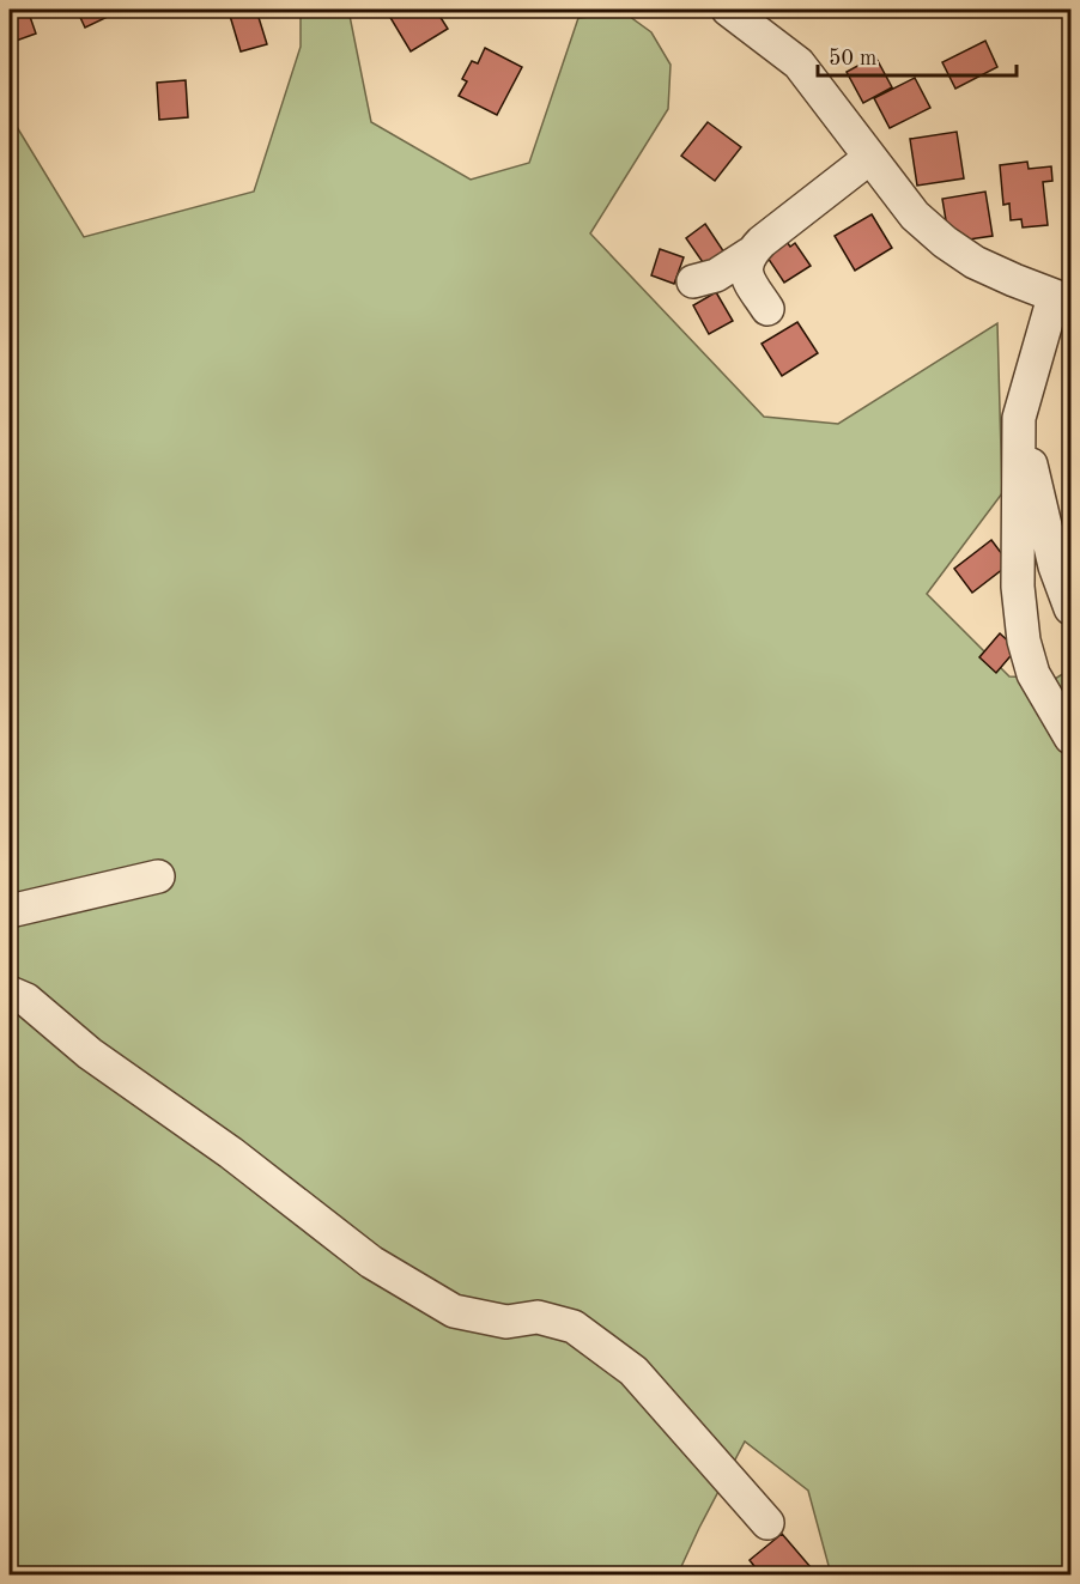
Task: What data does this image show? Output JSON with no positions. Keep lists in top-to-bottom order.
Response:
{
  "scale_bar": "50 m"
}
